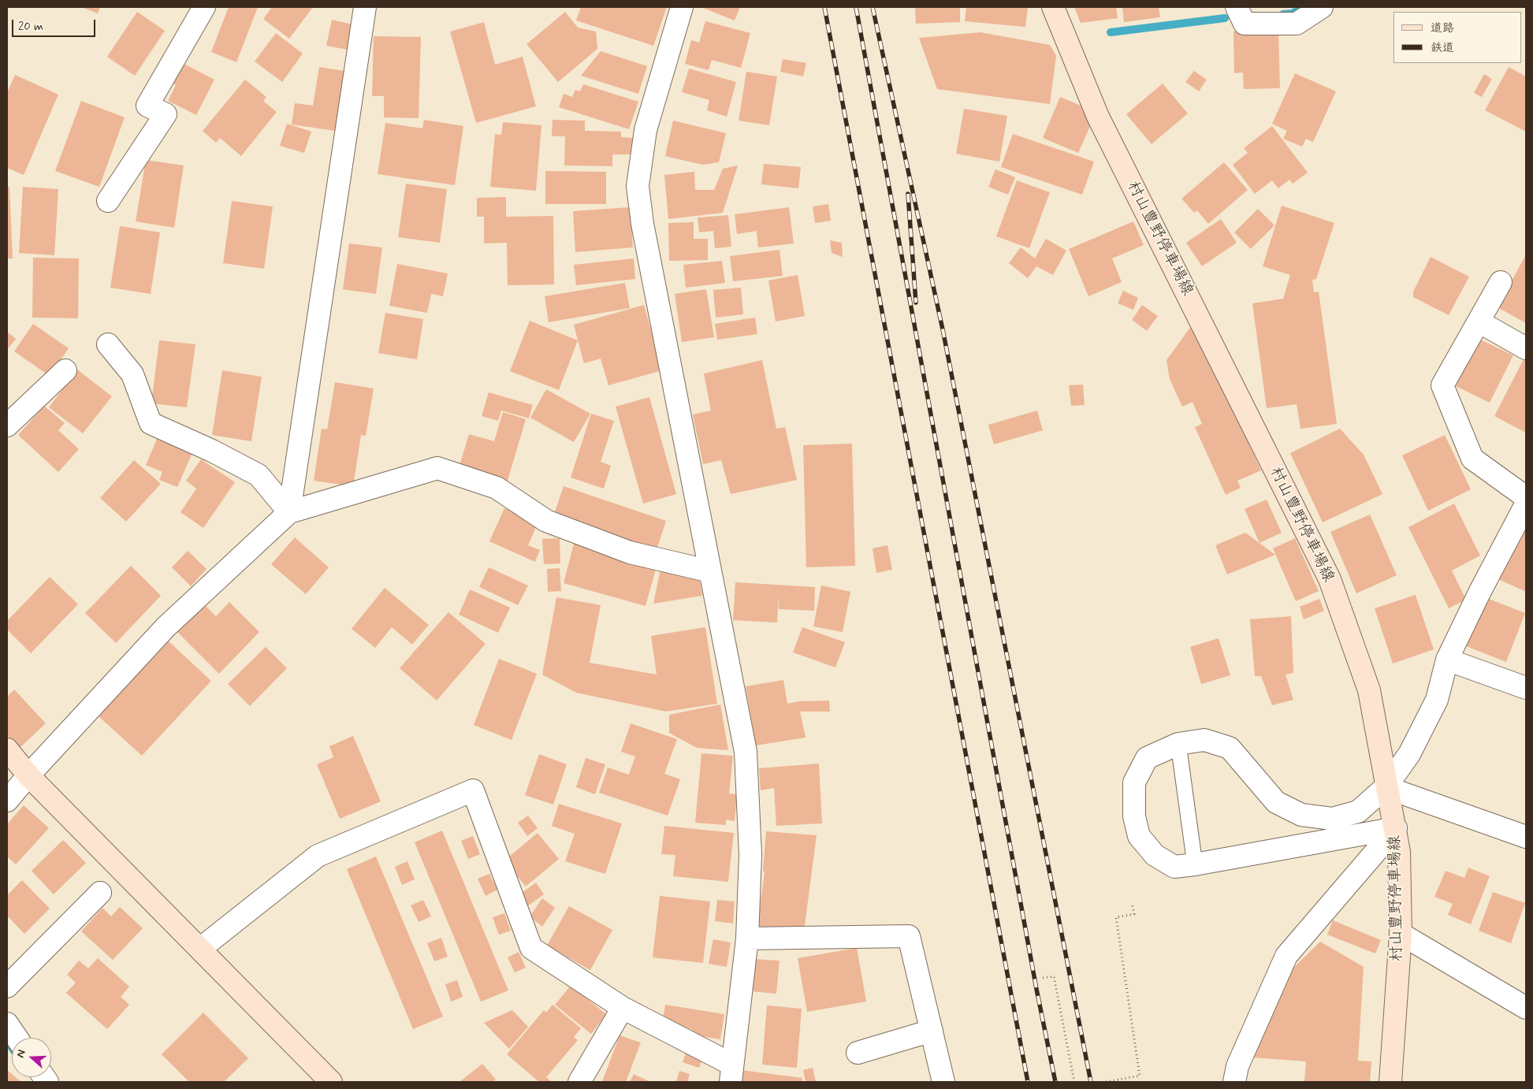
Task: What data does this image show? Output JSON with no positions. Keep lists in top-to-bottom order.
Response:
{
  "streets": {
    "main road": ["村山豊野停車場線"]
  },
  "legend": ["道路", "鉄道"],
  "scale_bar": "20 m",
  "north": "left"
}
